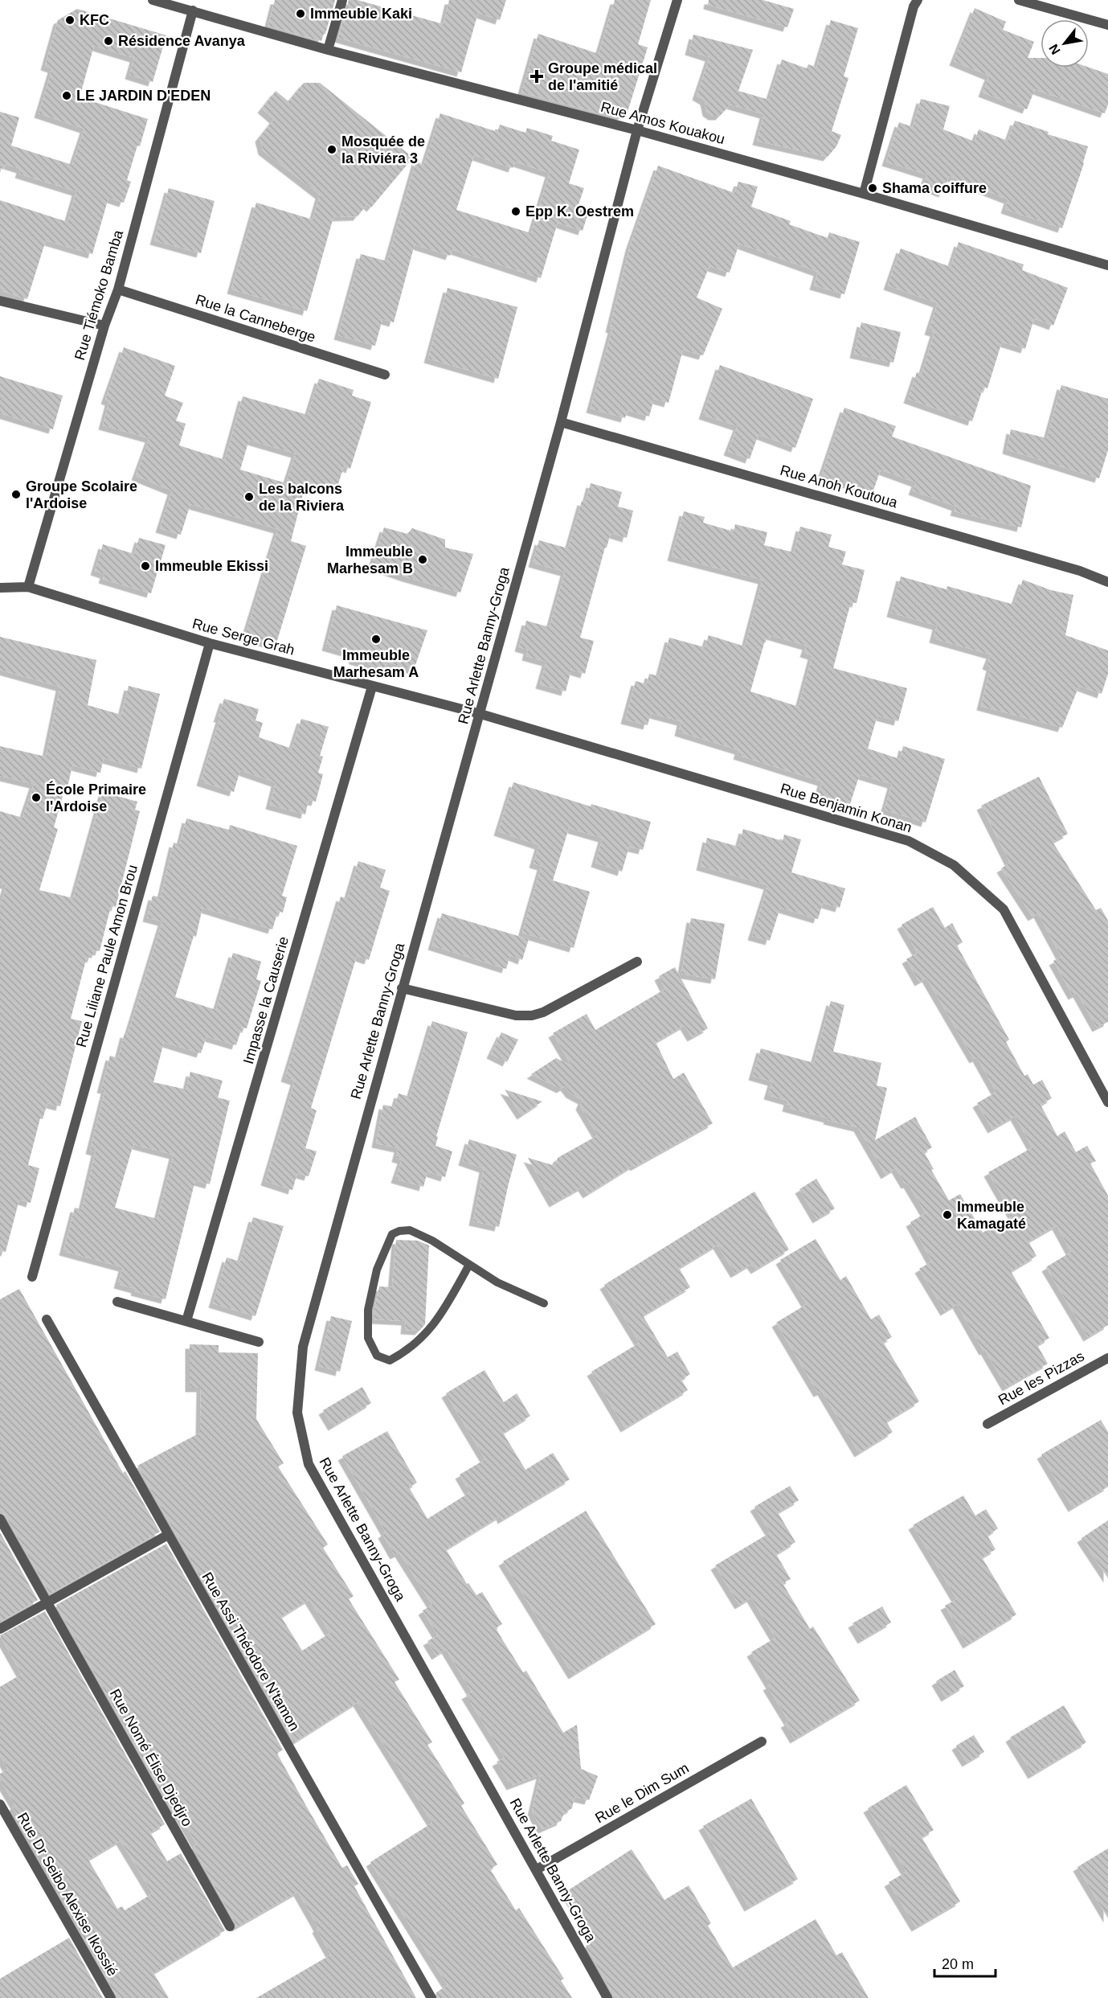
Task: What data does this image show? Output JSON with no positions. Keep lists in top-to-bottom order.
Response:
{
  "streets": {
    "street": [
      "Rue Amos Kouakou",
      "Rue Tiémoko Bamba",
      "Rue la Canneberge",
      "Rue Anoh Koutoua",
      "Rue Serge Grah",
      "Rue Arlette Banny-Groga",
      "Rue Benjamin Konan",
      "Rue Liliane Paule Amon Brou",
      "Impasse la Causerie",
      "Rue les Pizzas",
      "Rue Assi Théodore N'tamon",
      "Rue Nomé Élise Djedjro",
      "Rue le Dim Sum",
      "Rue Dr Seibo Alexise Ikossié"
    ]
  },
  "crossings": [
    ["Rue Amos Kouakou", "Rue Tiémoko Bamba"],
    ["Rue Amos Kouakou", "Rue Arlette Banny-Groga"],
    ["Rue Tiémoko Bamba", "Rue la Canneberge"],
    ["Rue Tiémoko Bamba", "Rue Serge Grah"],
    ["Rue Anoh Koutoua", "Rue Arlette Banny-Groga"],
    ["Rue Serge Grah", "Rue Arlette Banny-Groga"],
    ["Rue Serge Grah", "Rue Benjamin Konan"],
    ["Rue Serge Grah", "Rue Liliane Paule Amon Brou"],
    ["Rue Serge Grah", "Impasse la Causerie"],
    ["Rue Arlette Banny-Groga", "Rue Benjamin Konan"],
    ["Rue Arlette Banny-Groga", "Rue le Dim Sum"]
  ],
  "places": {
    "other": [
      "Immeuble Kaki",
      "KFC",
      "Résidence Avanya",
      "LE JARDIN D'EDEN",
      "Mosquée de la Riviéra 3",
      "Shama coiffure",
      "Epp K. Oestrem",
      "Groupe Scolaire l'Ardoise",
      "Les balcons de la Riviera",
      "Immeuble Marhesam B",
      "Immeuble Ekissi",
      "Immeuble Marhesam A",
      "École Primaire l'Ardoise",
      "Immeuble Kamagaté"
    ],
    "health": ["Groupe médical de l'amitié"]
  },
  "scale_bar": "20 m",
  "north": "bottom left"
}
